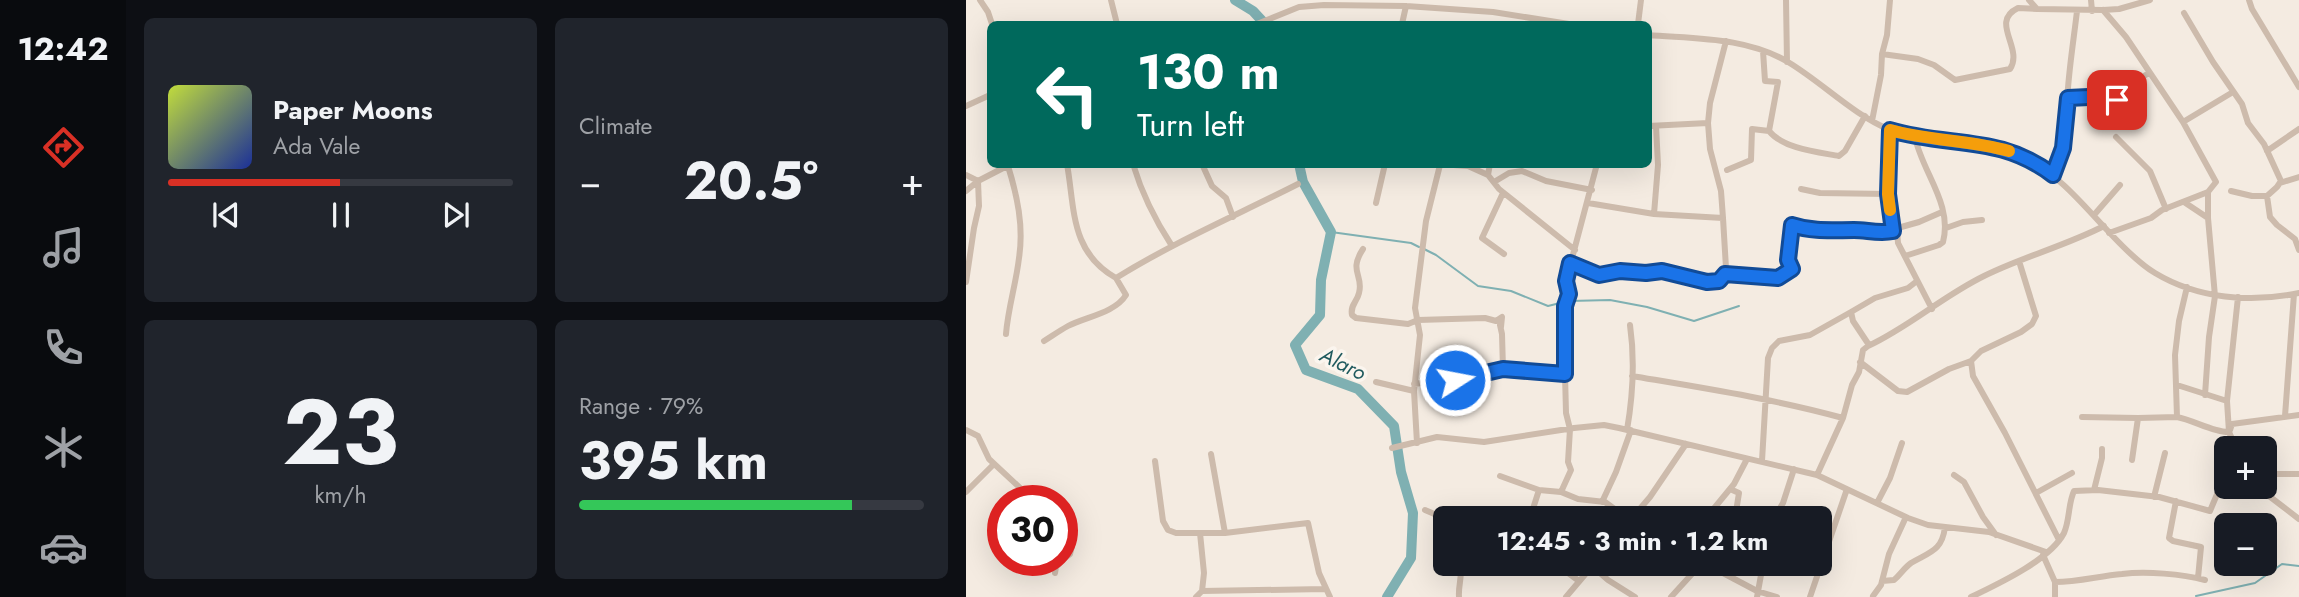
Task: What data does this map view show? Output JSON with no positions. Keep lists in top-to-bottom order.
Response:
{
  "water": ["Alaro"],
  "page": {
    "tabs": "12:42",
    "tile": [
      "Climate",
      ["23", "km/h"],
      ["Range · 79%", "395 km"]
    ],
    "turn": ["130 m", "Turn left"],
    "song": ["Paper Moons", "Ada Vale"],
    "heat": ["−", "20.5°", "+"],
    "map_buttons": ["+", "−"],
    "limit": "30",
    "trip": "12:45 · 3 min · 1.2 km"
  }
}
